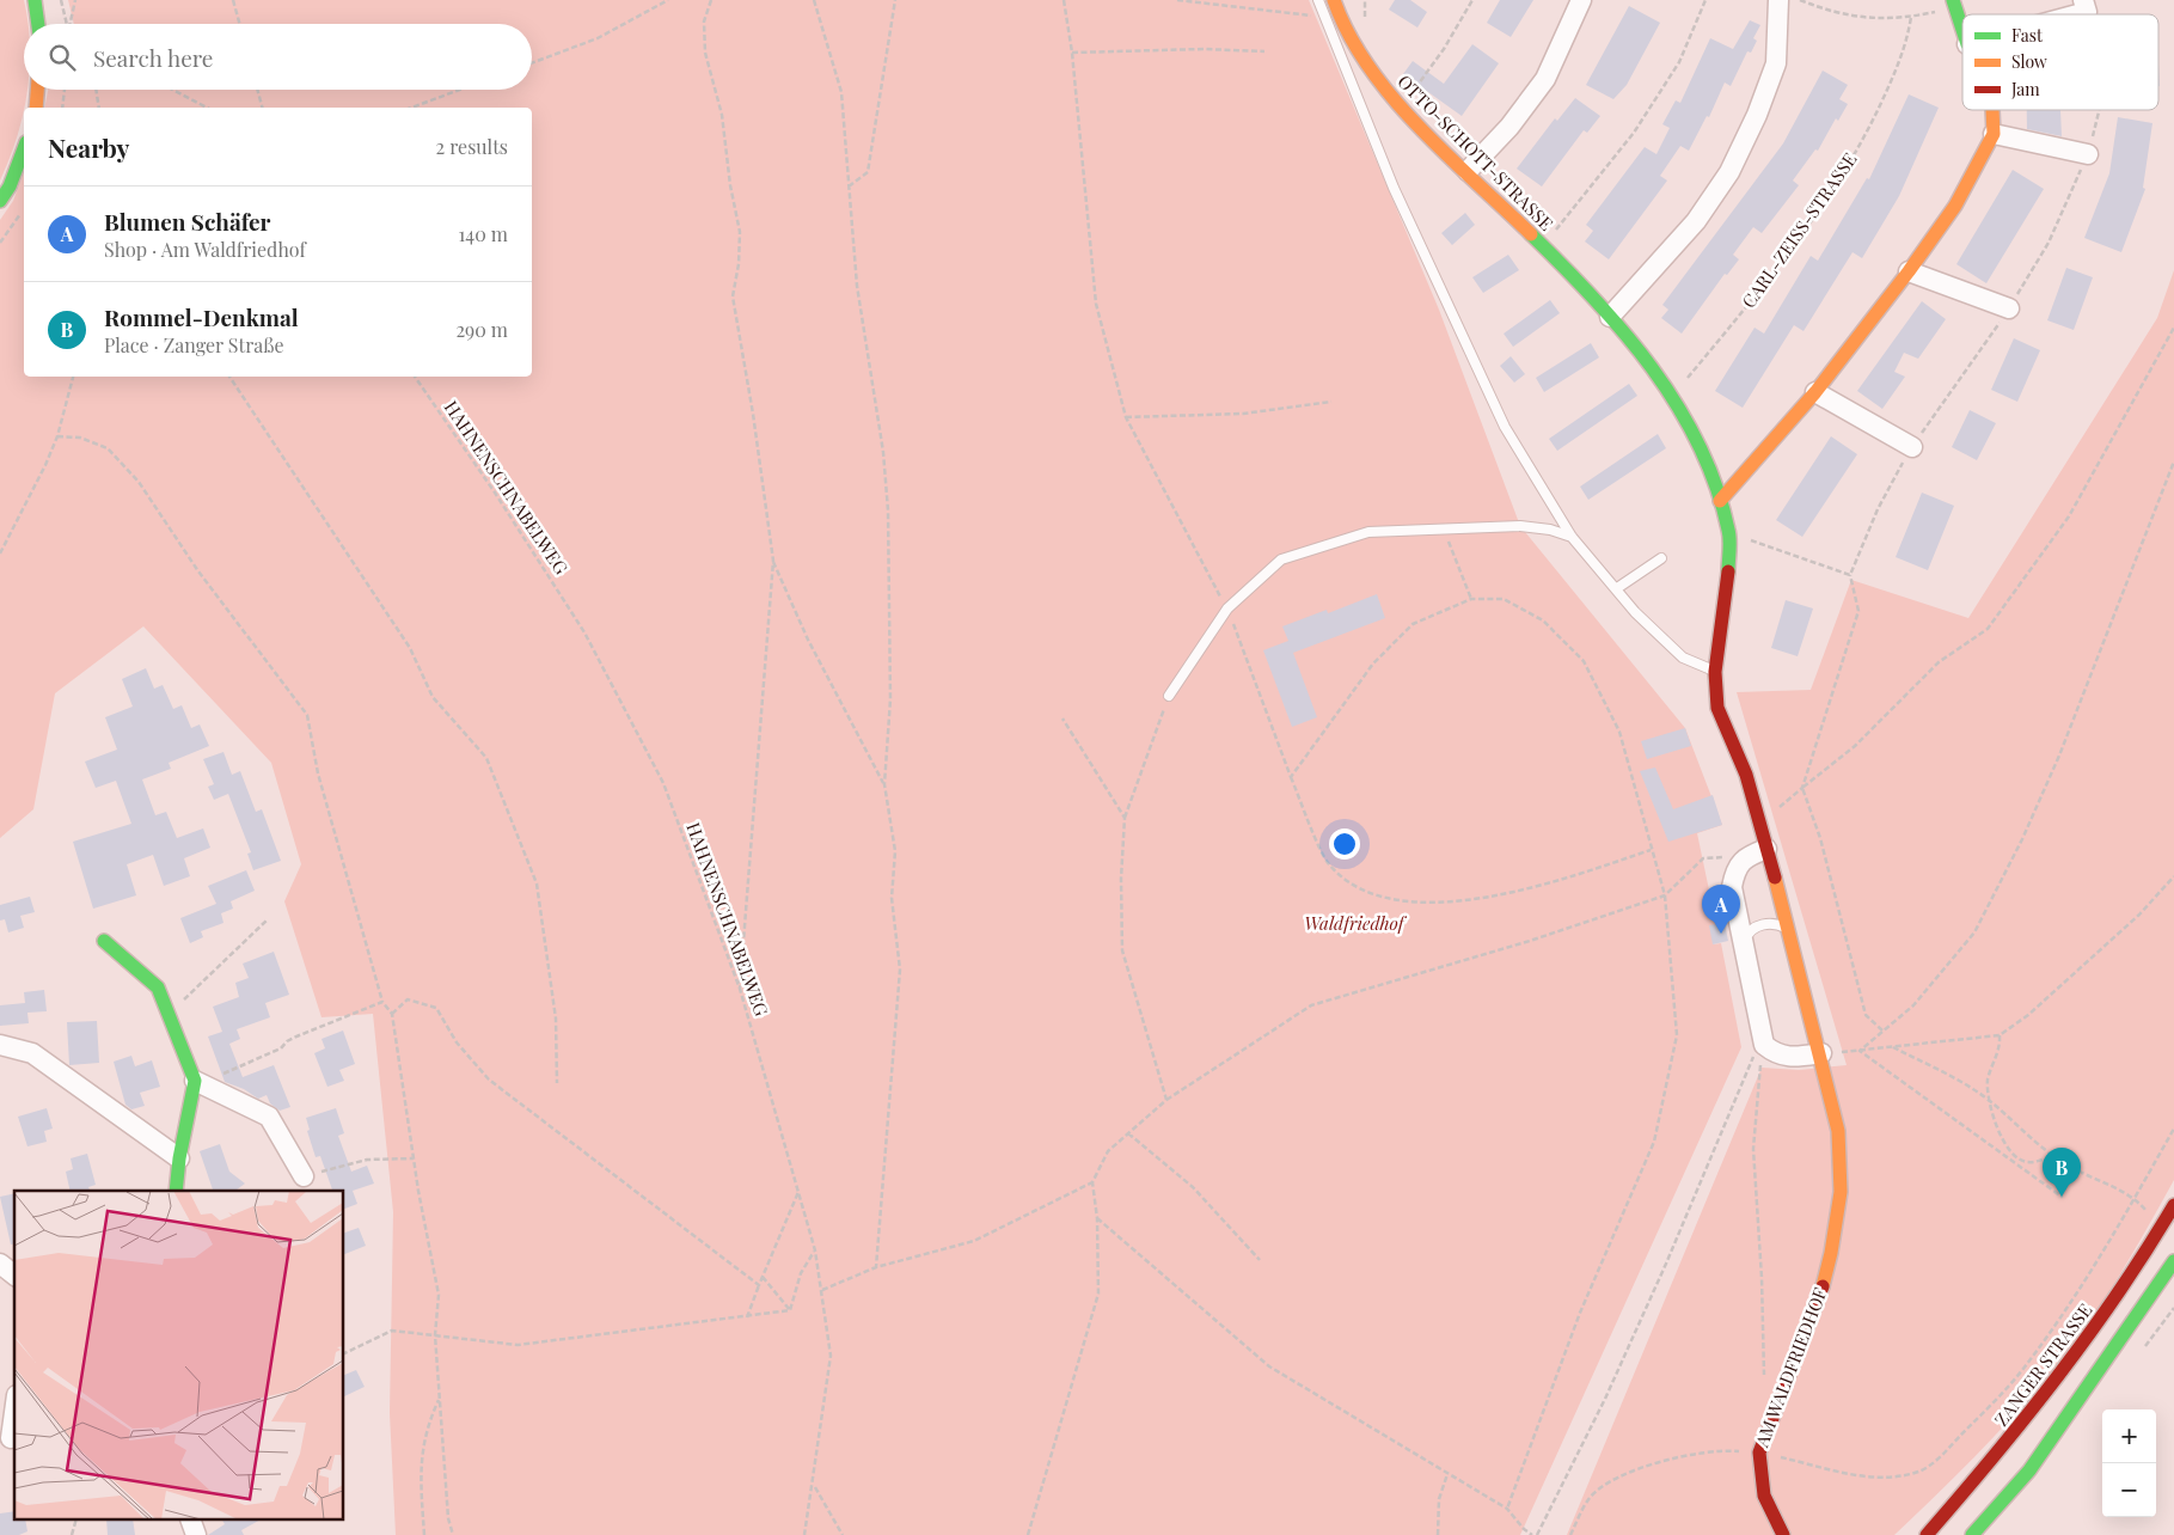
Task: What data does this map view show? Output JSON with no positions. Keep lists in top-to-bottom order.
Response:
{
  "streets": {
    "street": ["OTTO-SCHOTT-STRASSE", "ZANGER STRASSE", "AM WALDFRIEDHOF"],
    "path": ["CARL-ZEISS-STRASSE", "HAHNENSCHNABELWEG"]
  },
  "parks": ["Waldfriedhof"],
  "legend": ["Fast", "Slow", "Jam"],
  "page": {
    "search": "Search here",
    "heading": ["Nearby", "2 results"],
    "list": [
      {
        "mark": "A",
        "name": "Blumen Schäfer",
        "note": "Shop · Am Waldfriedhof",
        "value": "140 m"
      },
      {
        "mark": "B",
        "name": "Rommel-Denkmal",
        "note": "Place · Zanger Straße",
        "value": "290 m"
      }
    ],
    "pins": ["A", "B"],
    "map_buttons": ["+", "−"]
  }
}
